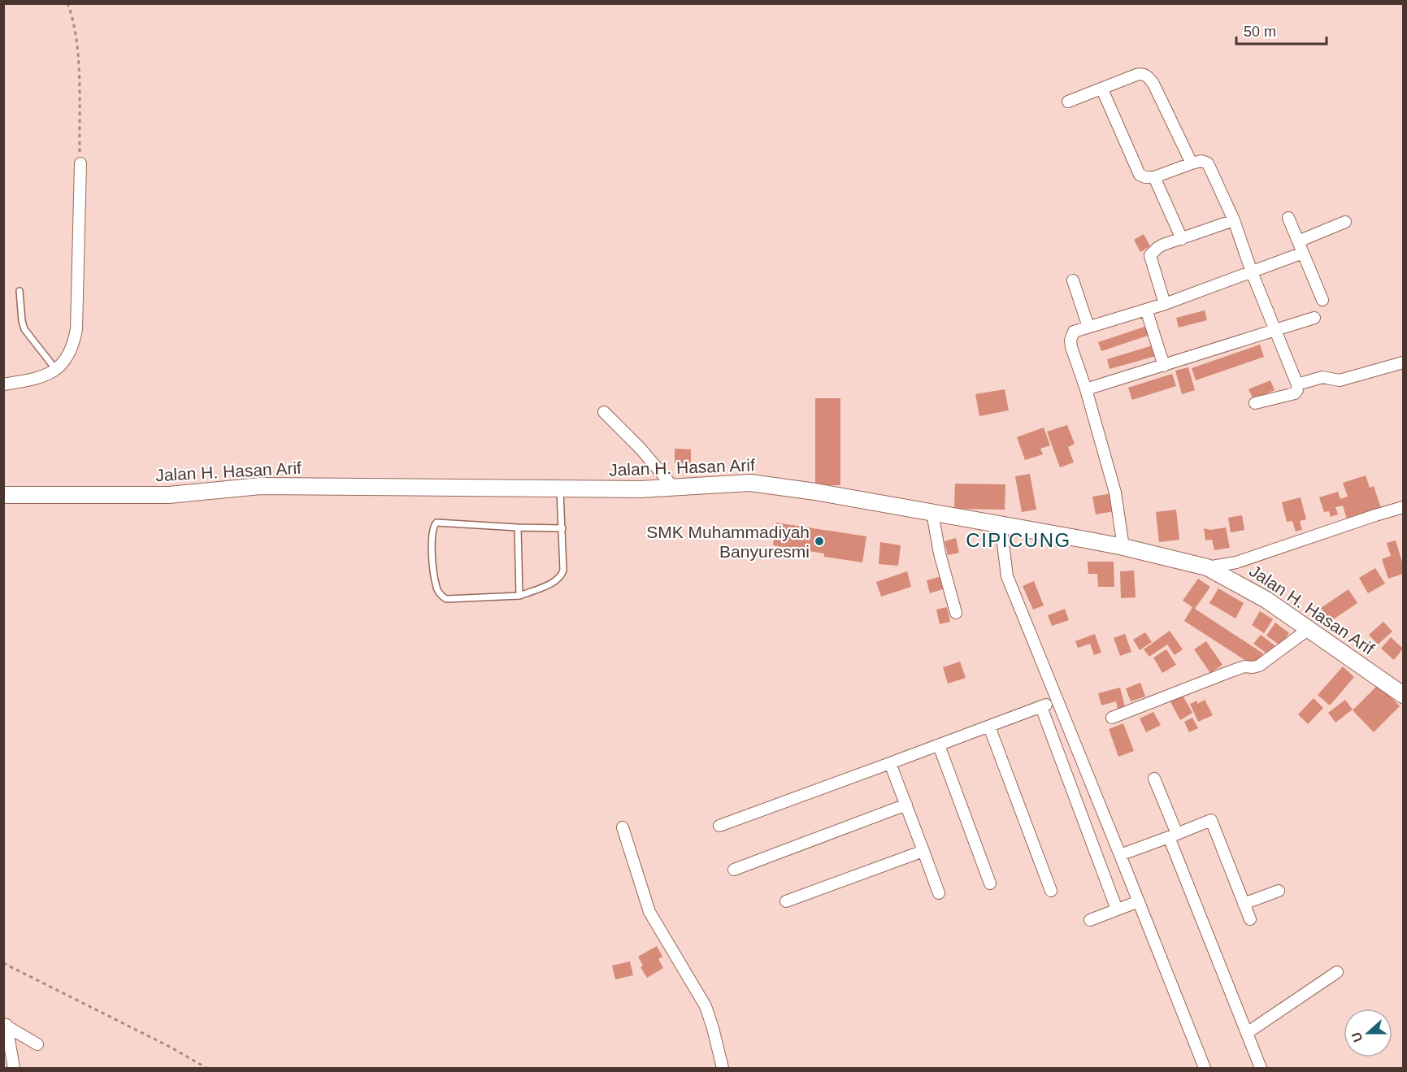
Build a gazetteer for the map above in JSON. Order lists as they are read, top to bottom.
{
  "streets": {
    "main road": ["Jalan H. Hasan Arif"]
  },
  "districts": ["CIPICUNG"],
  "places": ["SMK Muhammadiyah Banyuresmi"],
  "scale_bar": "50 m",
  "north": "left"
}
